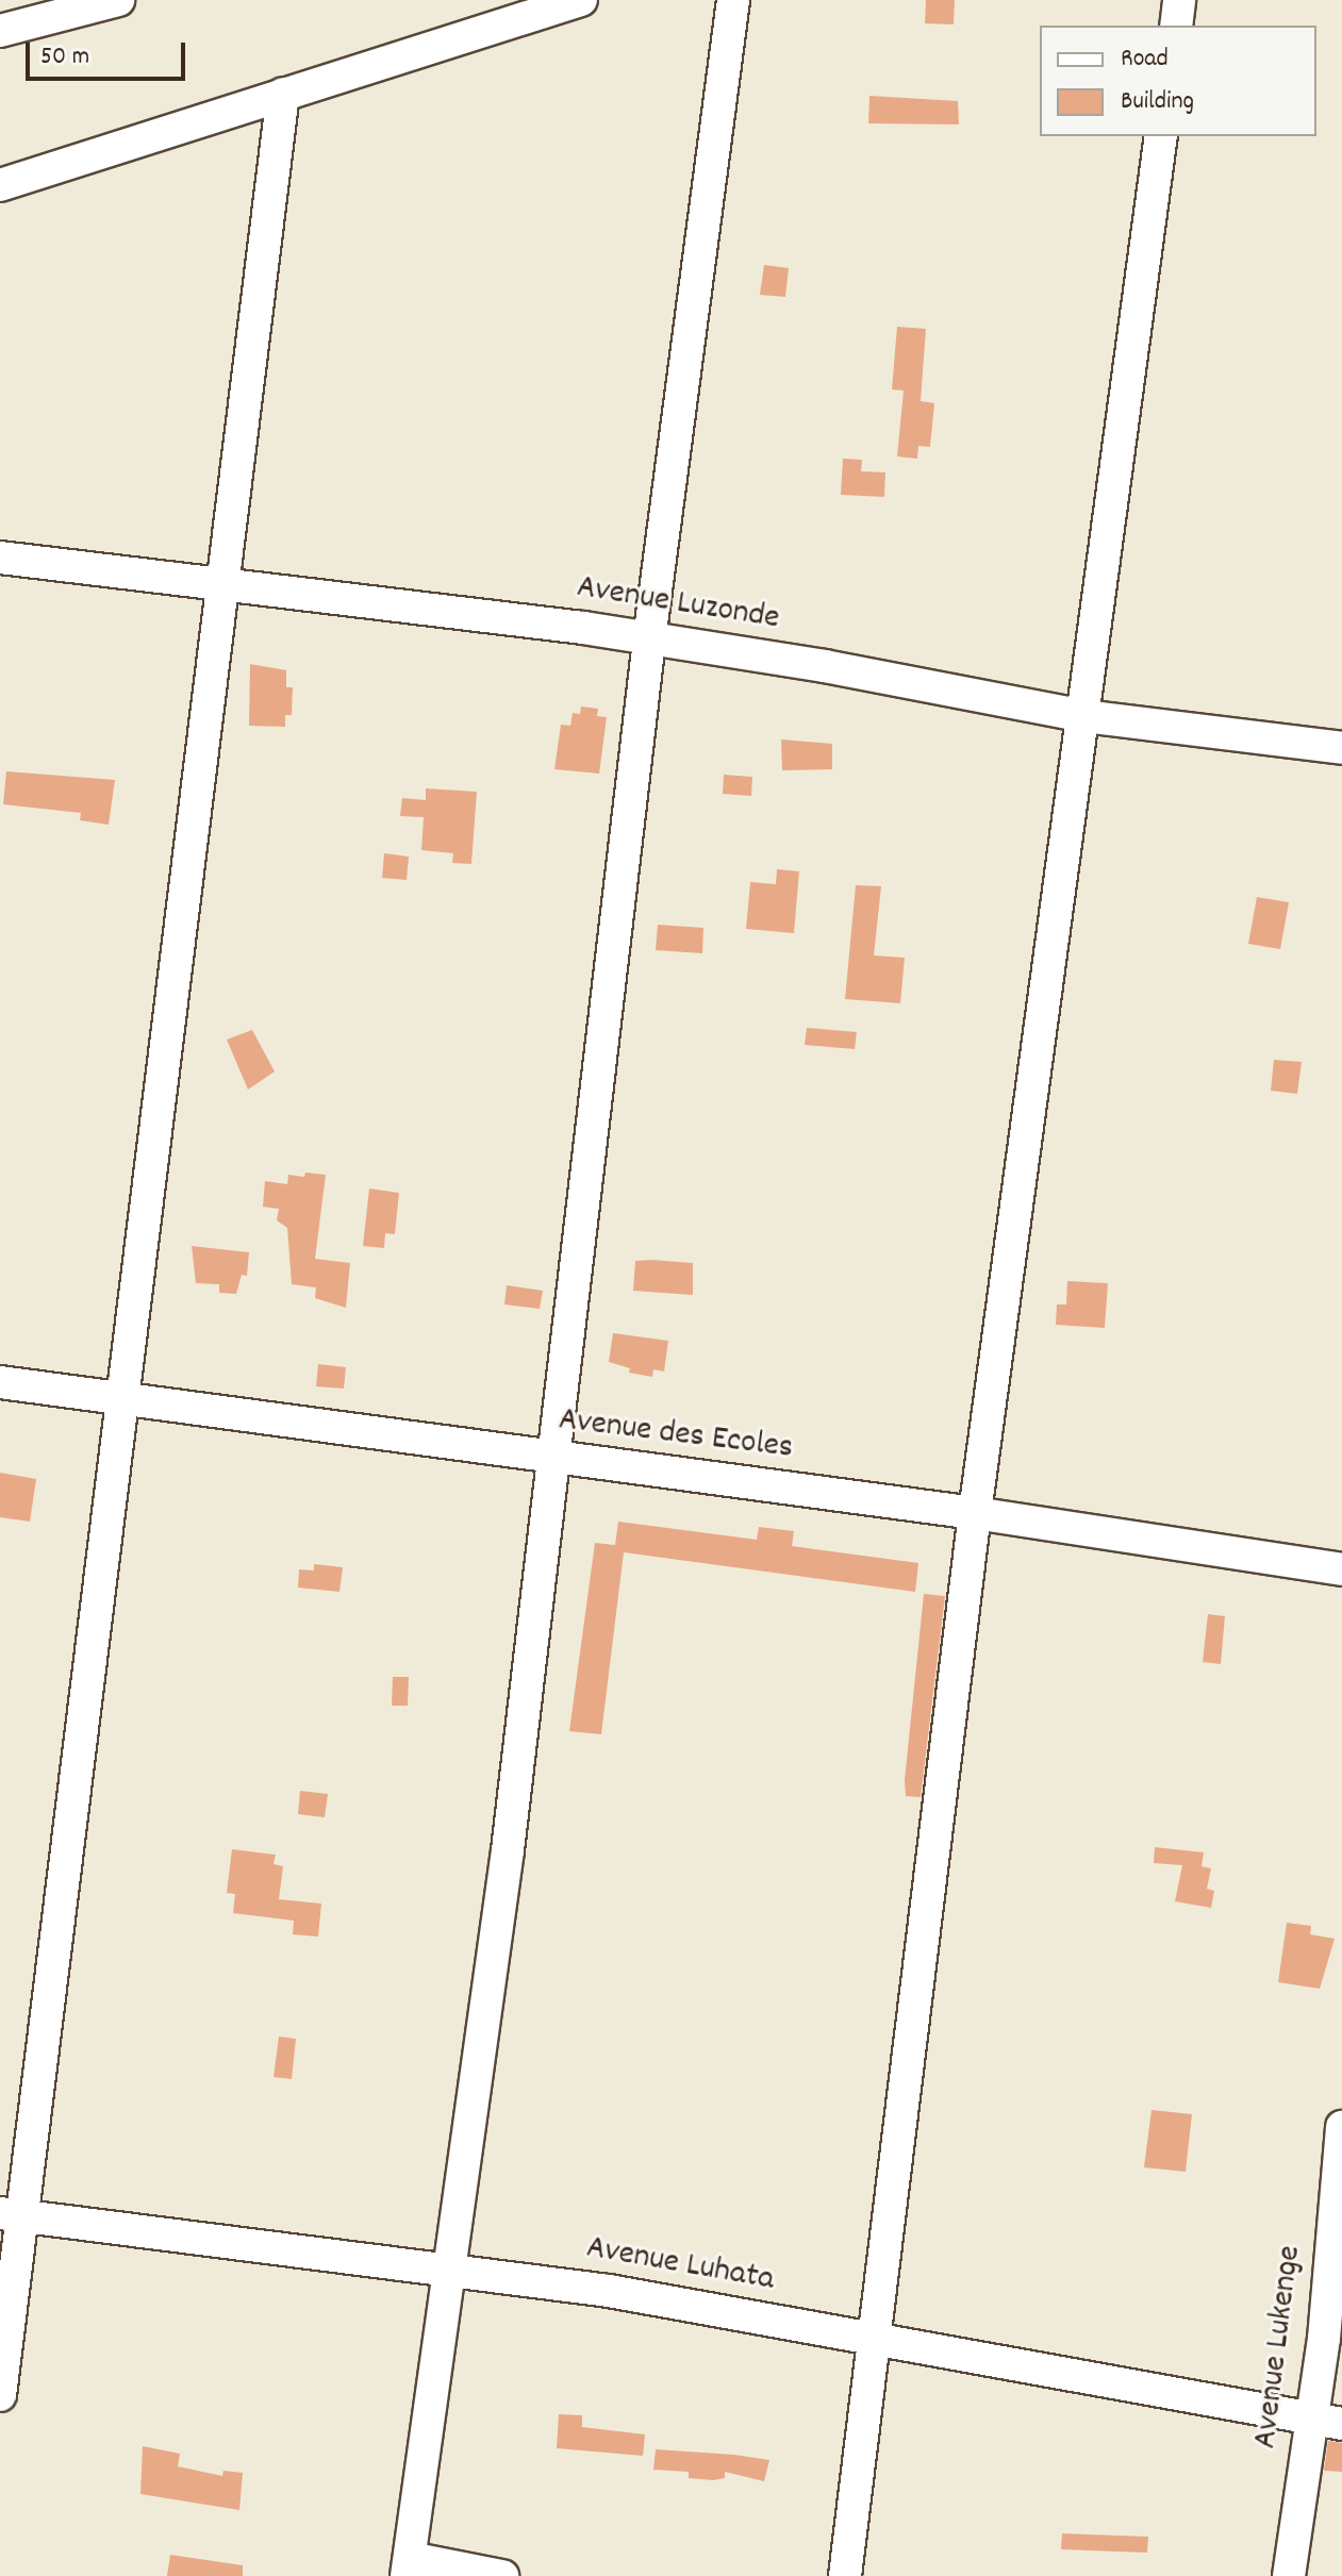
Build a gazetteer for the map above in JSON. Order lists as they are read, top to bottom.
{
  "streets": {
    "street": [
      "Avenue Luzonde",
      "Avenue des Ecoles",
      "Avenue Luhata",
      "Avenue Lukenge"
    ]
  },
  "crossings": [
    ["Avenue Luhata", "Avenue Lukenge"]
  ],
  "legend": ["Road", "Building"],
  "scale_bar": "50 m"
}
